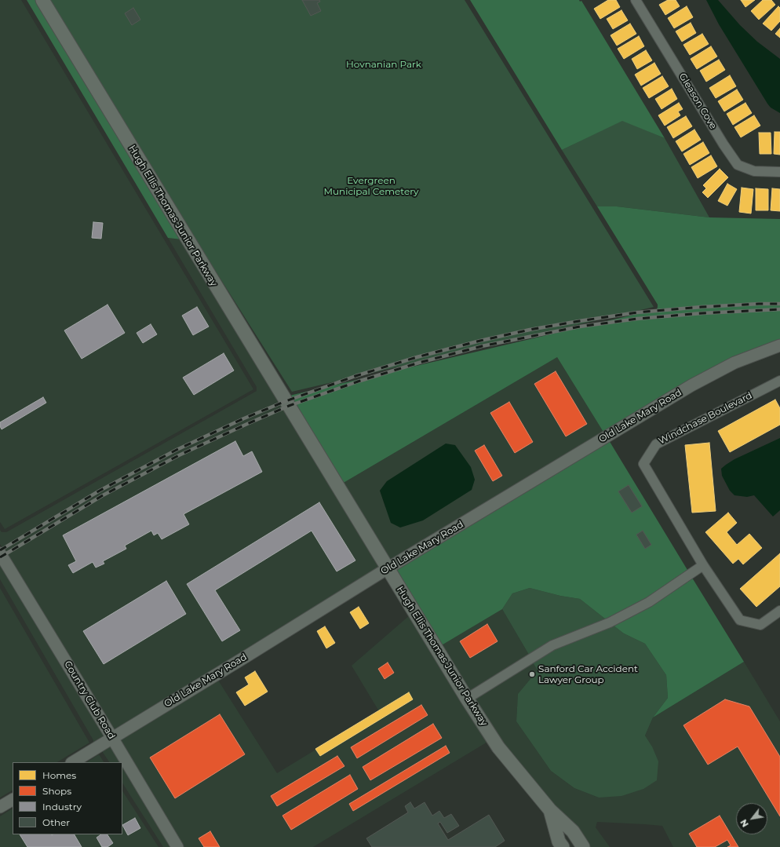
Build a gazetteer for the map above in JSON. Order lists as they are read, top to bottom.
{
  "streets": {
    "main road": ["Hugh Ellis Thomas Junior Parkway"],
    "street": [
      "Gleason Cove",
      "Old Lake Mary Road",
      "Windchase Boulevard",
      "Country Club Road"
    ]
  },
  "crossings": [
    ["Hugh Ellis Thomas Junior Parkway", "Old Lake Mary Road"],
    ["Old Lake Mary Road", "Country Club Road"]
  ],
  "parks": ["Hovnanian Park", "Evergreen Municipal Cemetery"],
  "places": ["Sanford Car Accident Lawyer Group"],
  "legend": [
    "Homes",
    "Shops",
    "Industry",
    "Other"
  ],
  "north": "bottom left"
}
